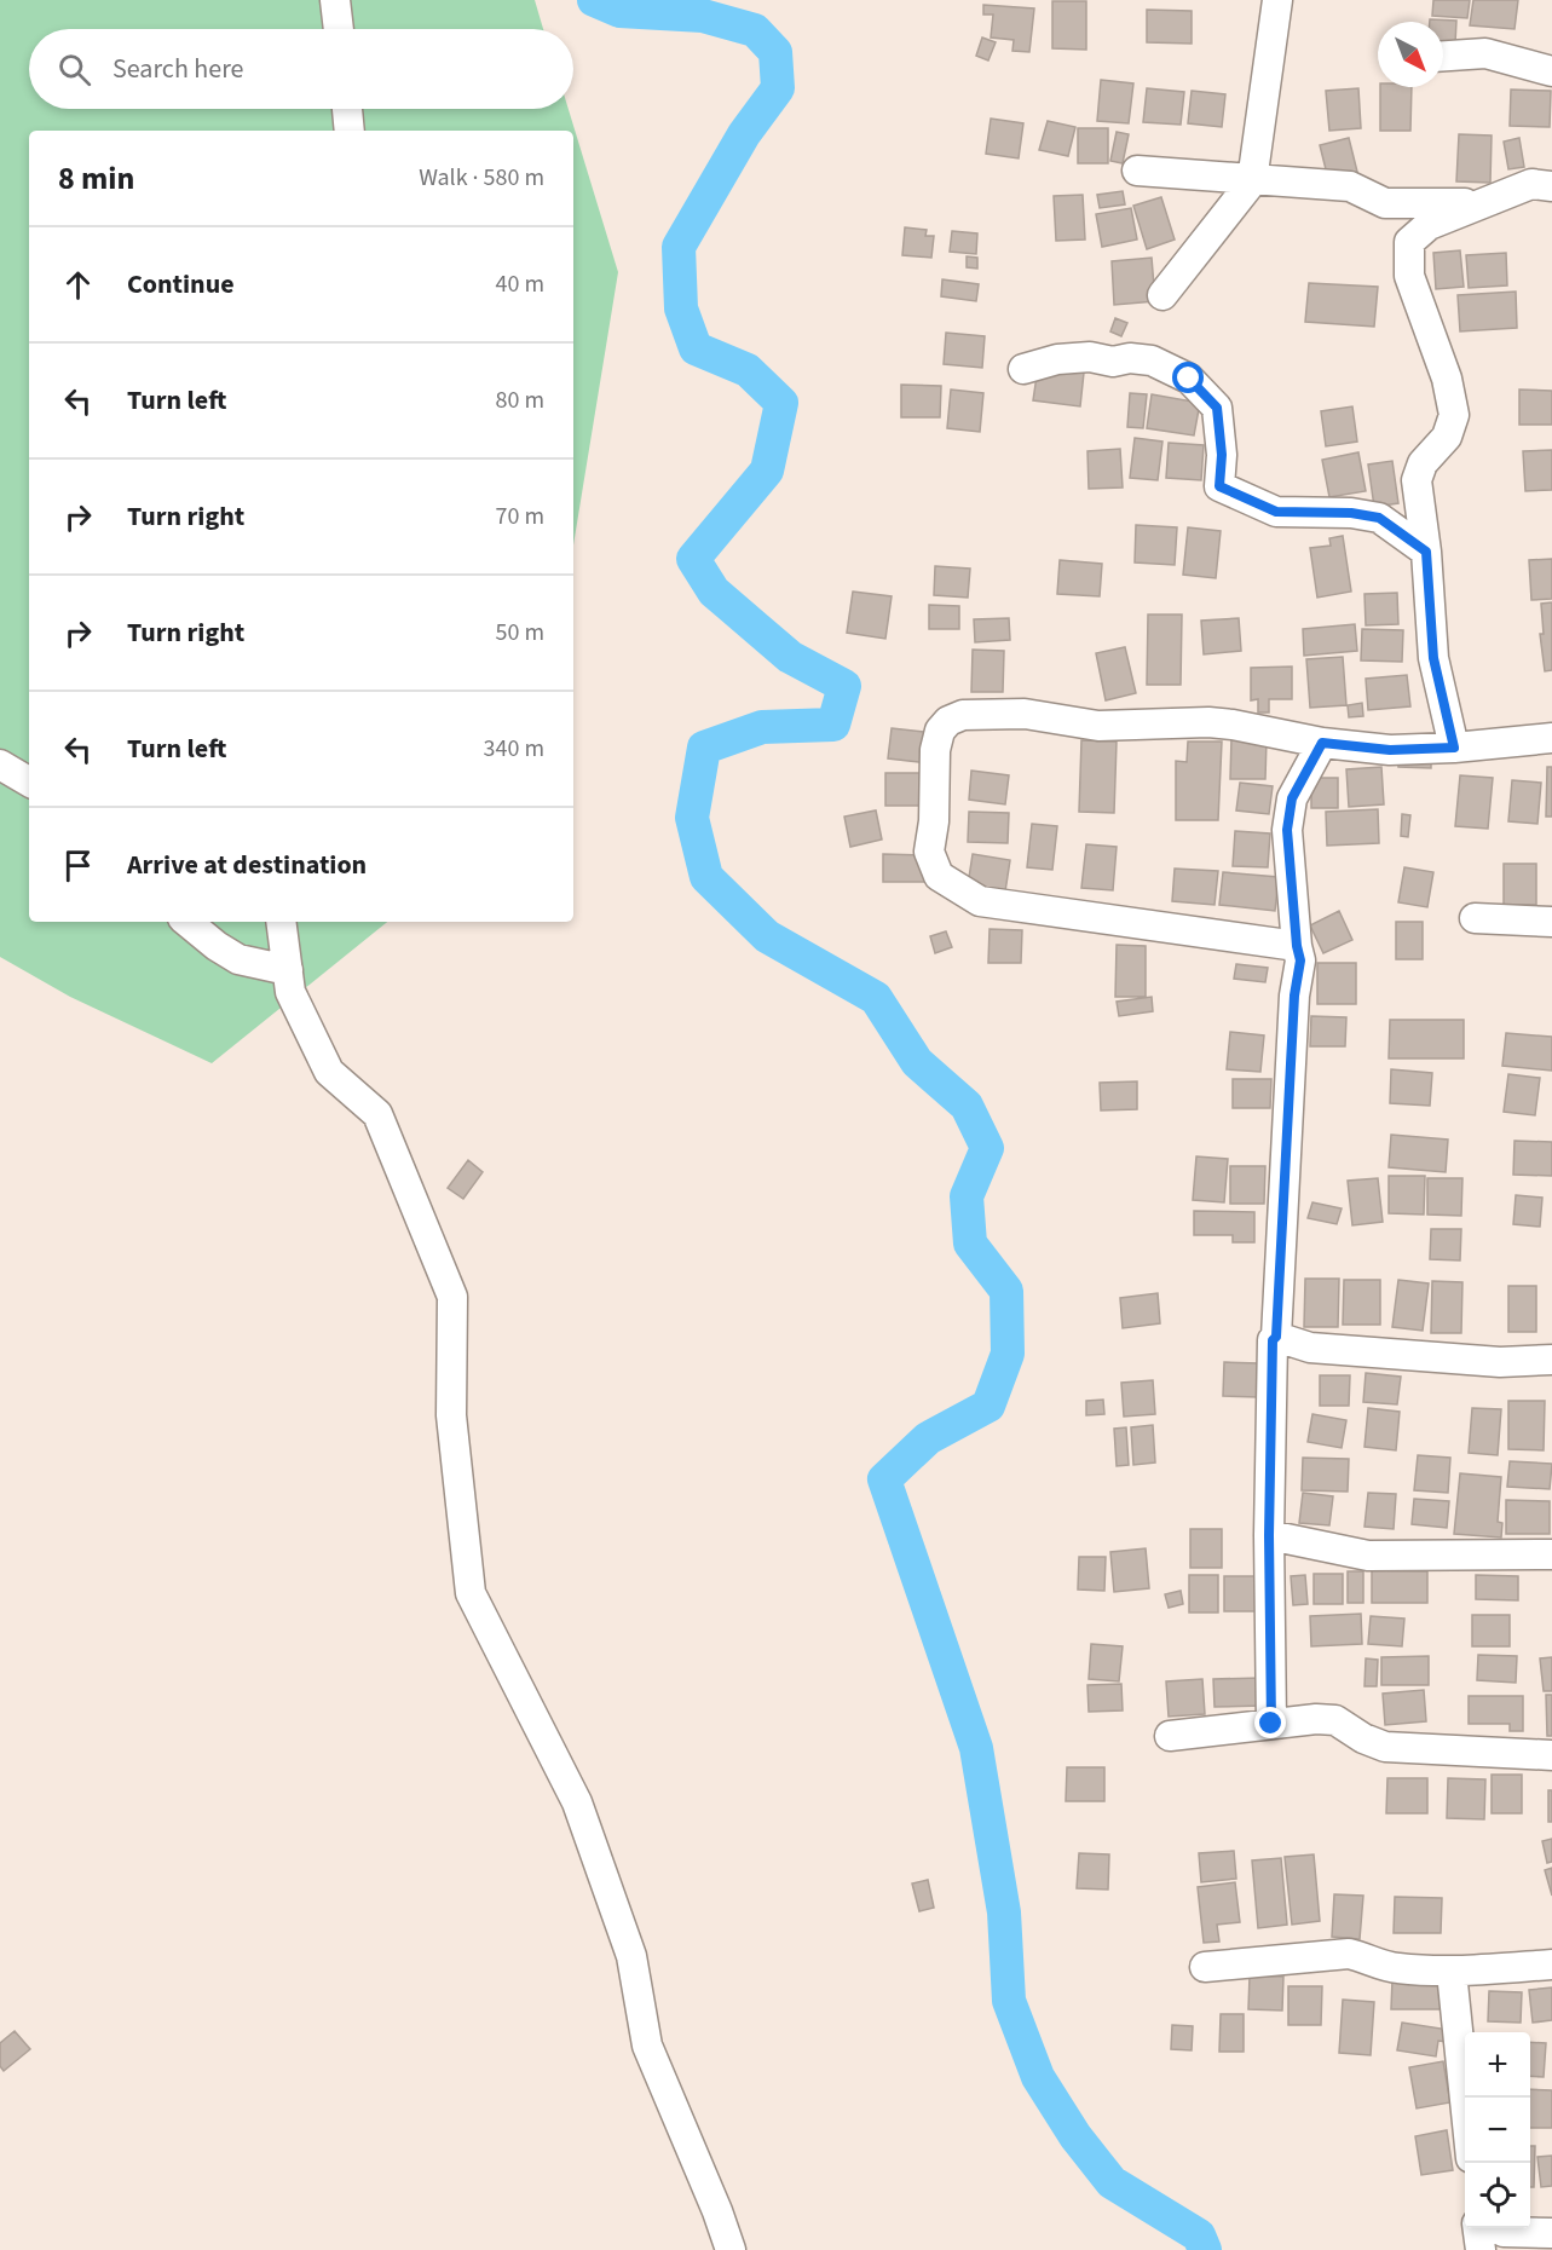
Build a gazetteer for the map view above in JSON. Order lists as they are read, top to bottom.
{
  "north": "bottom right",
  "page": {
    "search": "Search here",
    "heading": ["8 min", "Walk · 580 m"],
    "list": [
      ["Continue", "40 m"],
      ["Turn left", "80 m"],
      ["Turn right", "70 m"],
      ["Turn right", "50 m"],
      ["Turn left", "340 m"],
      "Arrive at destination"
    ],
    "map_buttons": ["+", "−"]
  }
}
